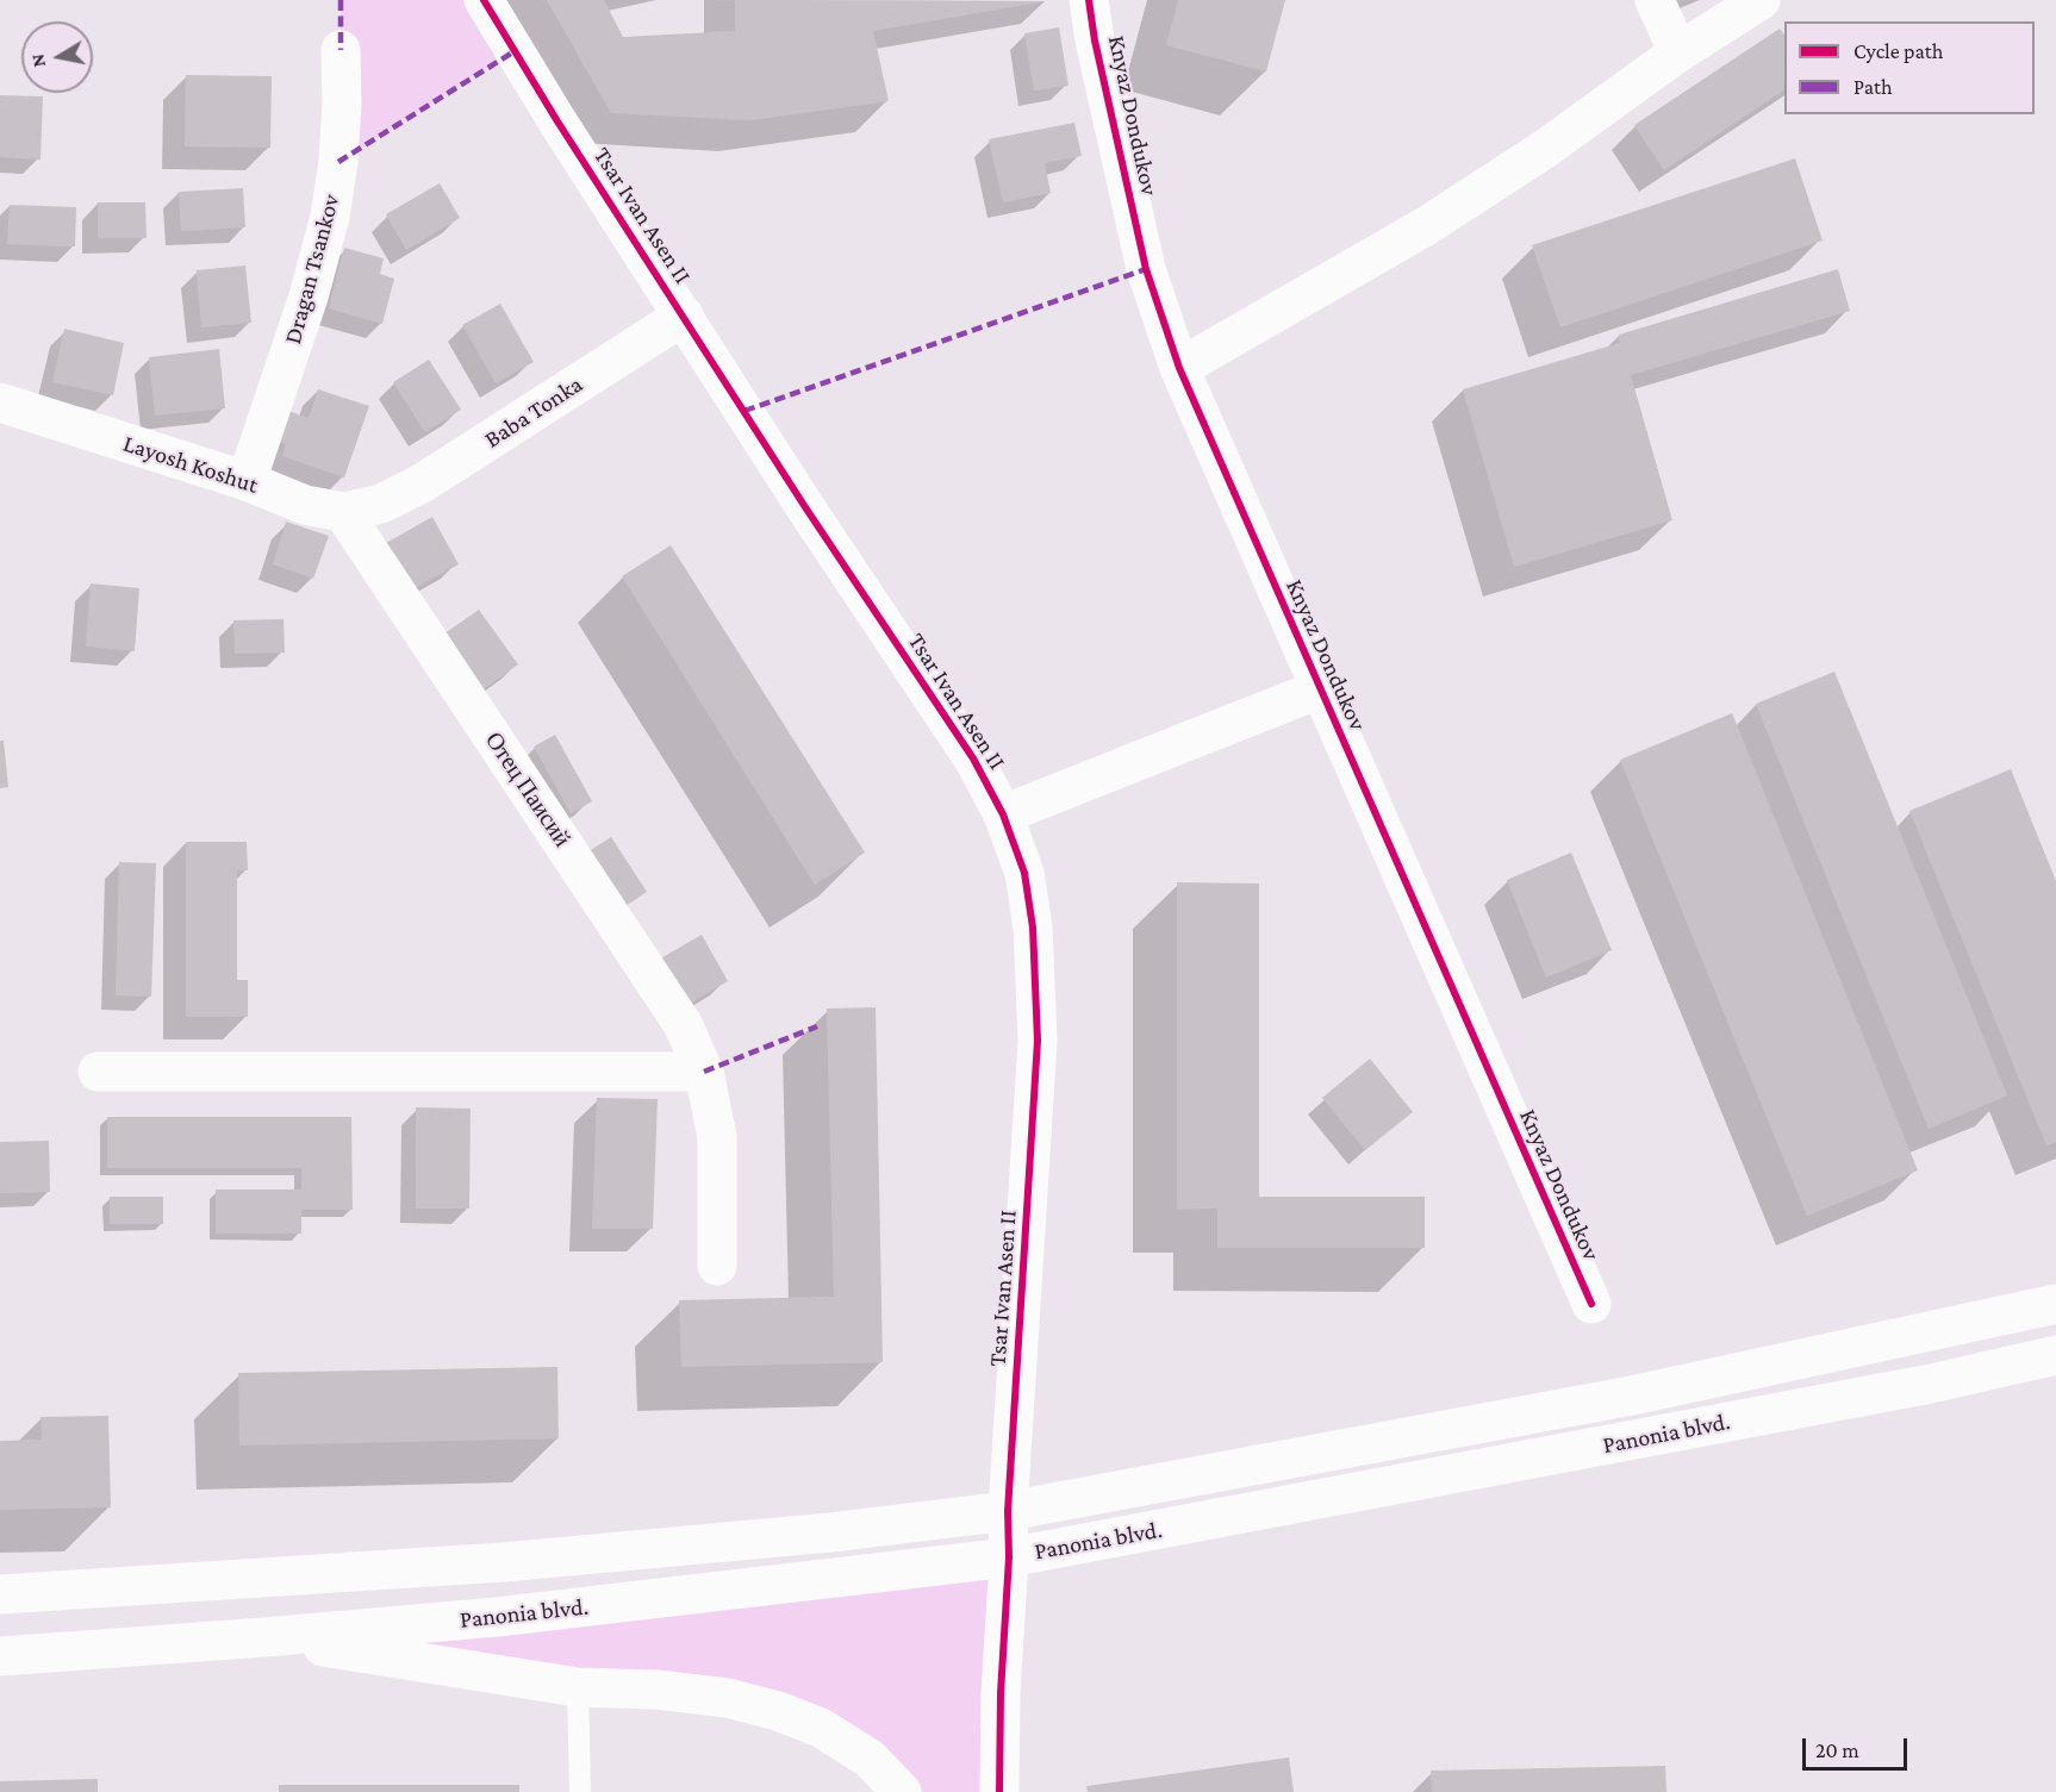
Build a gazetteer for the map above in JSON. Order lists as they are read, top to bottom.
{
  "streets": {
    "street": [
      "Knyaz Dondukov",
      "Tsar Ivan Asen II",
      "Dragan Tsankov",
      "Baba Tonka",
      "Layosh Koshut",
      "Отец Паисий",
      "Panonia blvd."
    ]
  },
  "crossings": [
    ["Tsar Ivan Asen II", "Baba Tonka"],
    ["Tsar Ivan Asen II", "Panonia blvd."],
    ["Dragan Tsankov", "Layosh Koshut"],
    ["Baba Tonka", "Layosh Koshut"],
    ["Layosh Koshut", "Отец Паисий"]
  ],
  "legend": ["Cycle path", "Path"],
  "scale_bar": "20 m",
  "north": "left"
}
